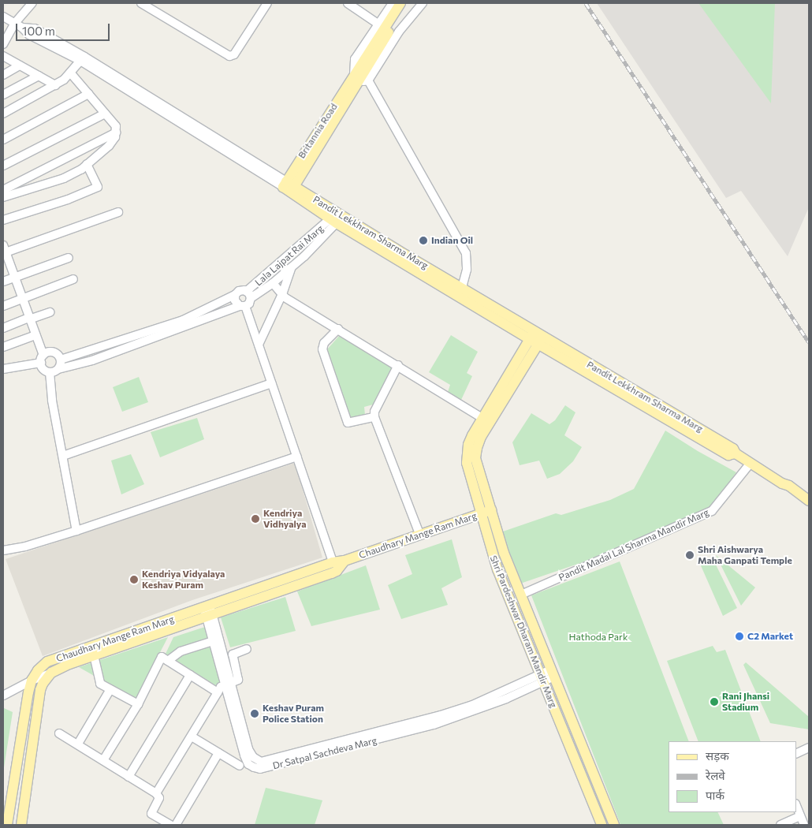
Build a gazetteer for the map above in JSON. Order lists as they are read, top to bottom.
{
  "streets": {
    "main road": [
      "Britannia Road",
      "Pandit Lekkhram Sharma Marg",
      "Chaudhary Mange Ram Marg",
      "Shri Pardeshwar Dharam Mandir Marg"
    ],
    "street": ["Lala Lajpat Rai Marg", "Pandit Madal Lal Sharma Mandir Marg", "Dr Satpal Sachdeva Marg"]
  },
  "crossings": [
    ["Britannia Road", "Pandit Lekkhram Sharma Marg"],
    ["Pandit Lekkhram Sharma Marg", "Lala Lajpat Rai Marg"],
    ["Pandit Lekkhram Sharma Marg", "Pandit Madal Lal Sharma Mandir Marg"],
    ["Pandit Lekkhram Sharma Marg", "Shri Pardeshwar Dharam Mandir Marg"],
    ["Chaudhary Mange Ram Marg", "Shri Pardeshwar Dharam Mandir Marg"],
    ["Chaudhary Mange Ram Marg", "Dr Satpal Sachdeva Marg"],
    ["Pandit Madal Lal Sharma Mandir Marg", "Shri Pardeshwar Dharam Mandir Marg"],
    ["Shri Pardeshwar Dharam Mandir Marg", "Dr Satpal Sachdeva Marg"]
  ],
  "parks": ["Hathoda Park"],
  "places": [
    "Indian Oil",
    "Kendriya Vidhyalya",
    "Shri Aishwarya Maha Ganpati Temple",
    "Kendriya Vidyalaya Keshav Puram",
    "C2 Market",
    "Rani Jhansi Stadium",
    "Keshav Puram Police Station"
  ],
  "legend": ["सड़क", "रेलवे", "पार्क"],
  "scale_bar": "100 m"
}
